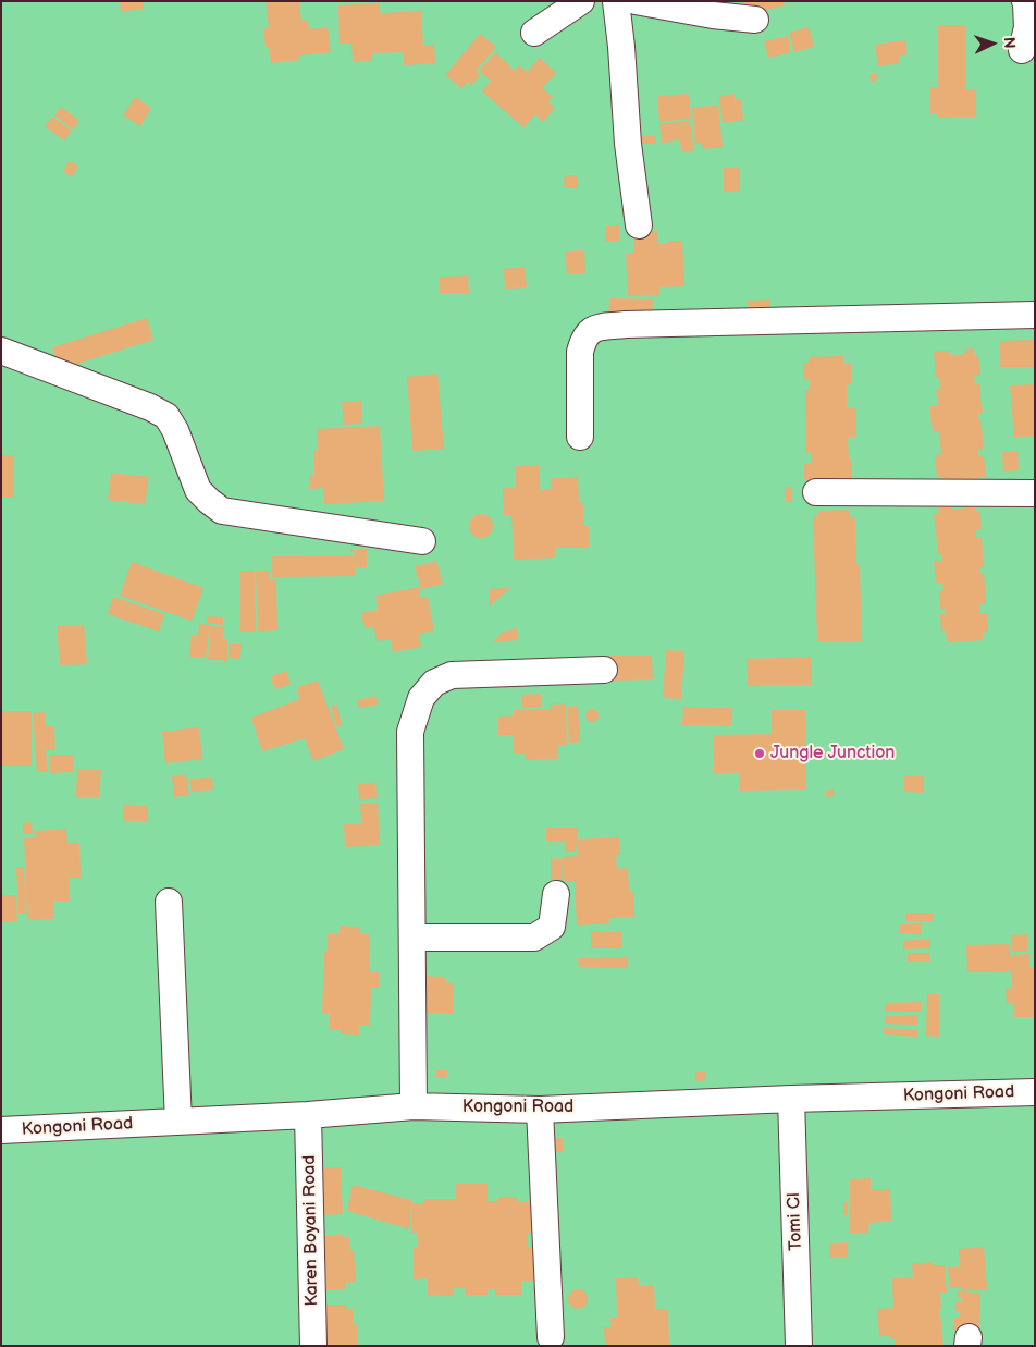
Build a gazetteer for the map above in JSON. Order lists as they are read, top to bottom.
{
  "streets": {
    "street": ["Kongoni Road", "Tomi Cl", "Karen Boyani Road"]
  },
  "crossings": [
    ["Kongoni Road", "Tomi Cl"],
    ["Kongoni Road", "Karen Boyani Road"]
  ],
  "places": ["Jungle Junction"],
  "north": "right"
}
